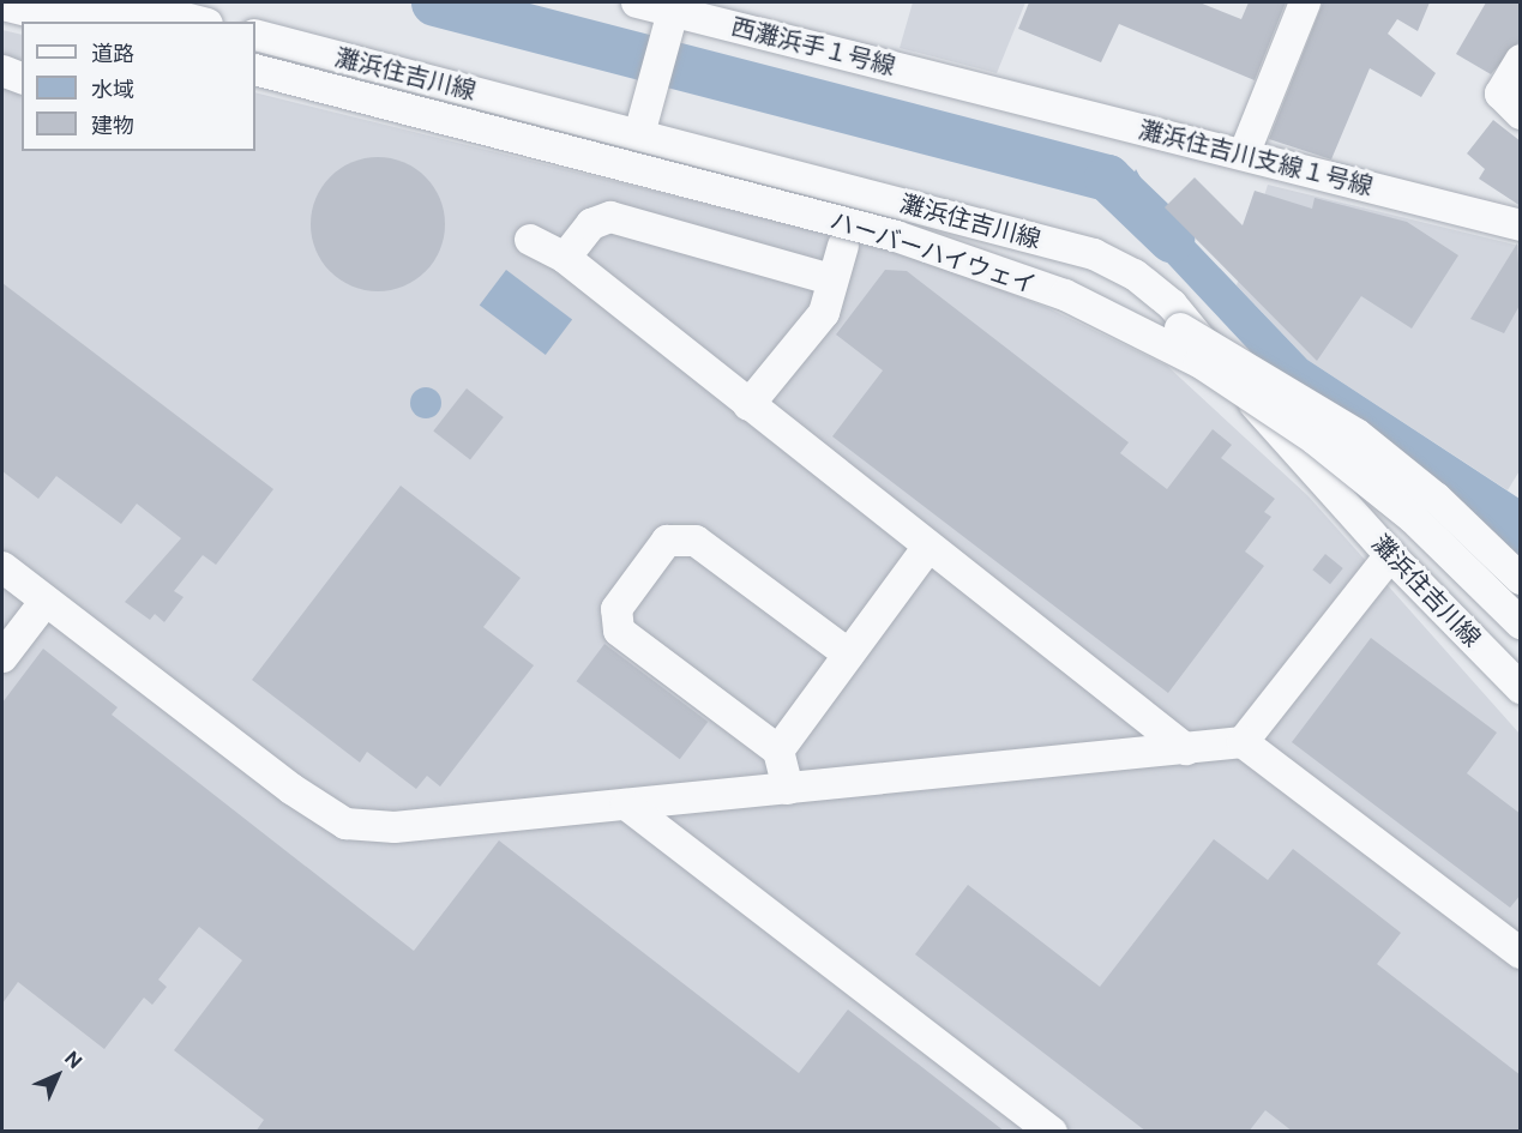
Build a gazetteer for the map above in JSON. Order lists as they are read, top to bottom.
{
  "streets": {
    "street": [
      "西灘浜手１号線",
      "灘浜住吉川線",
      "灘浜住吉川支線１号線",
      "ハーバーハイウェイ"
    ]
  },
  "crossings": [
    ["西灘浜手１号線", "灘浜住吉川支線１号線"]
  ],
  "legend": ["道路", "水域", "建物"],
  "north": "top right"
}
